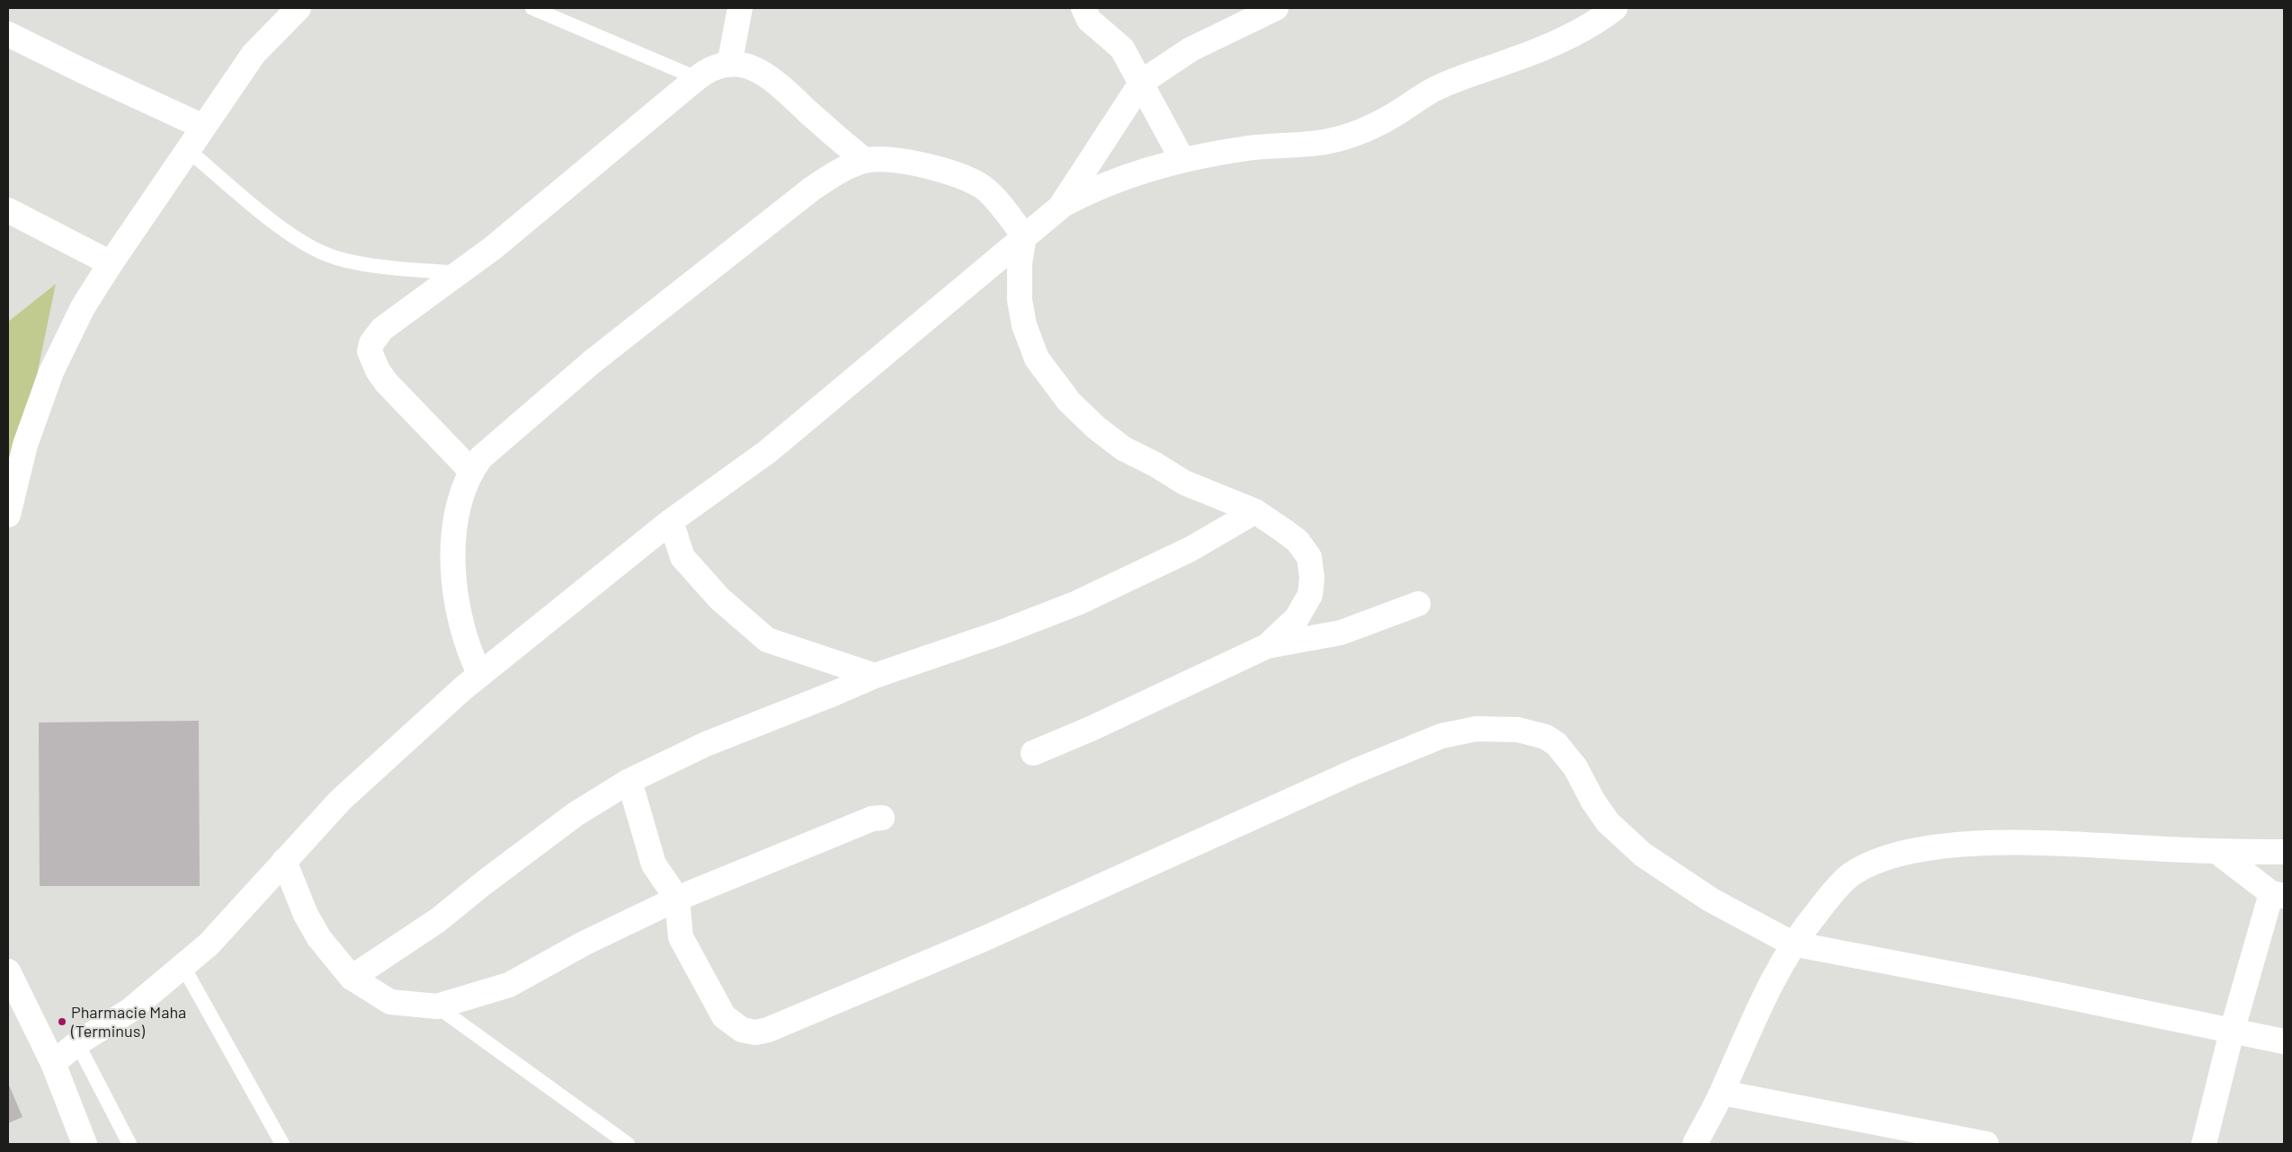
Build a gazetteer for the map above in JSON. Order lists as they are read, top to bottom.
{
  "places": ["Pharmacie Maha (Terminus)"]
}
